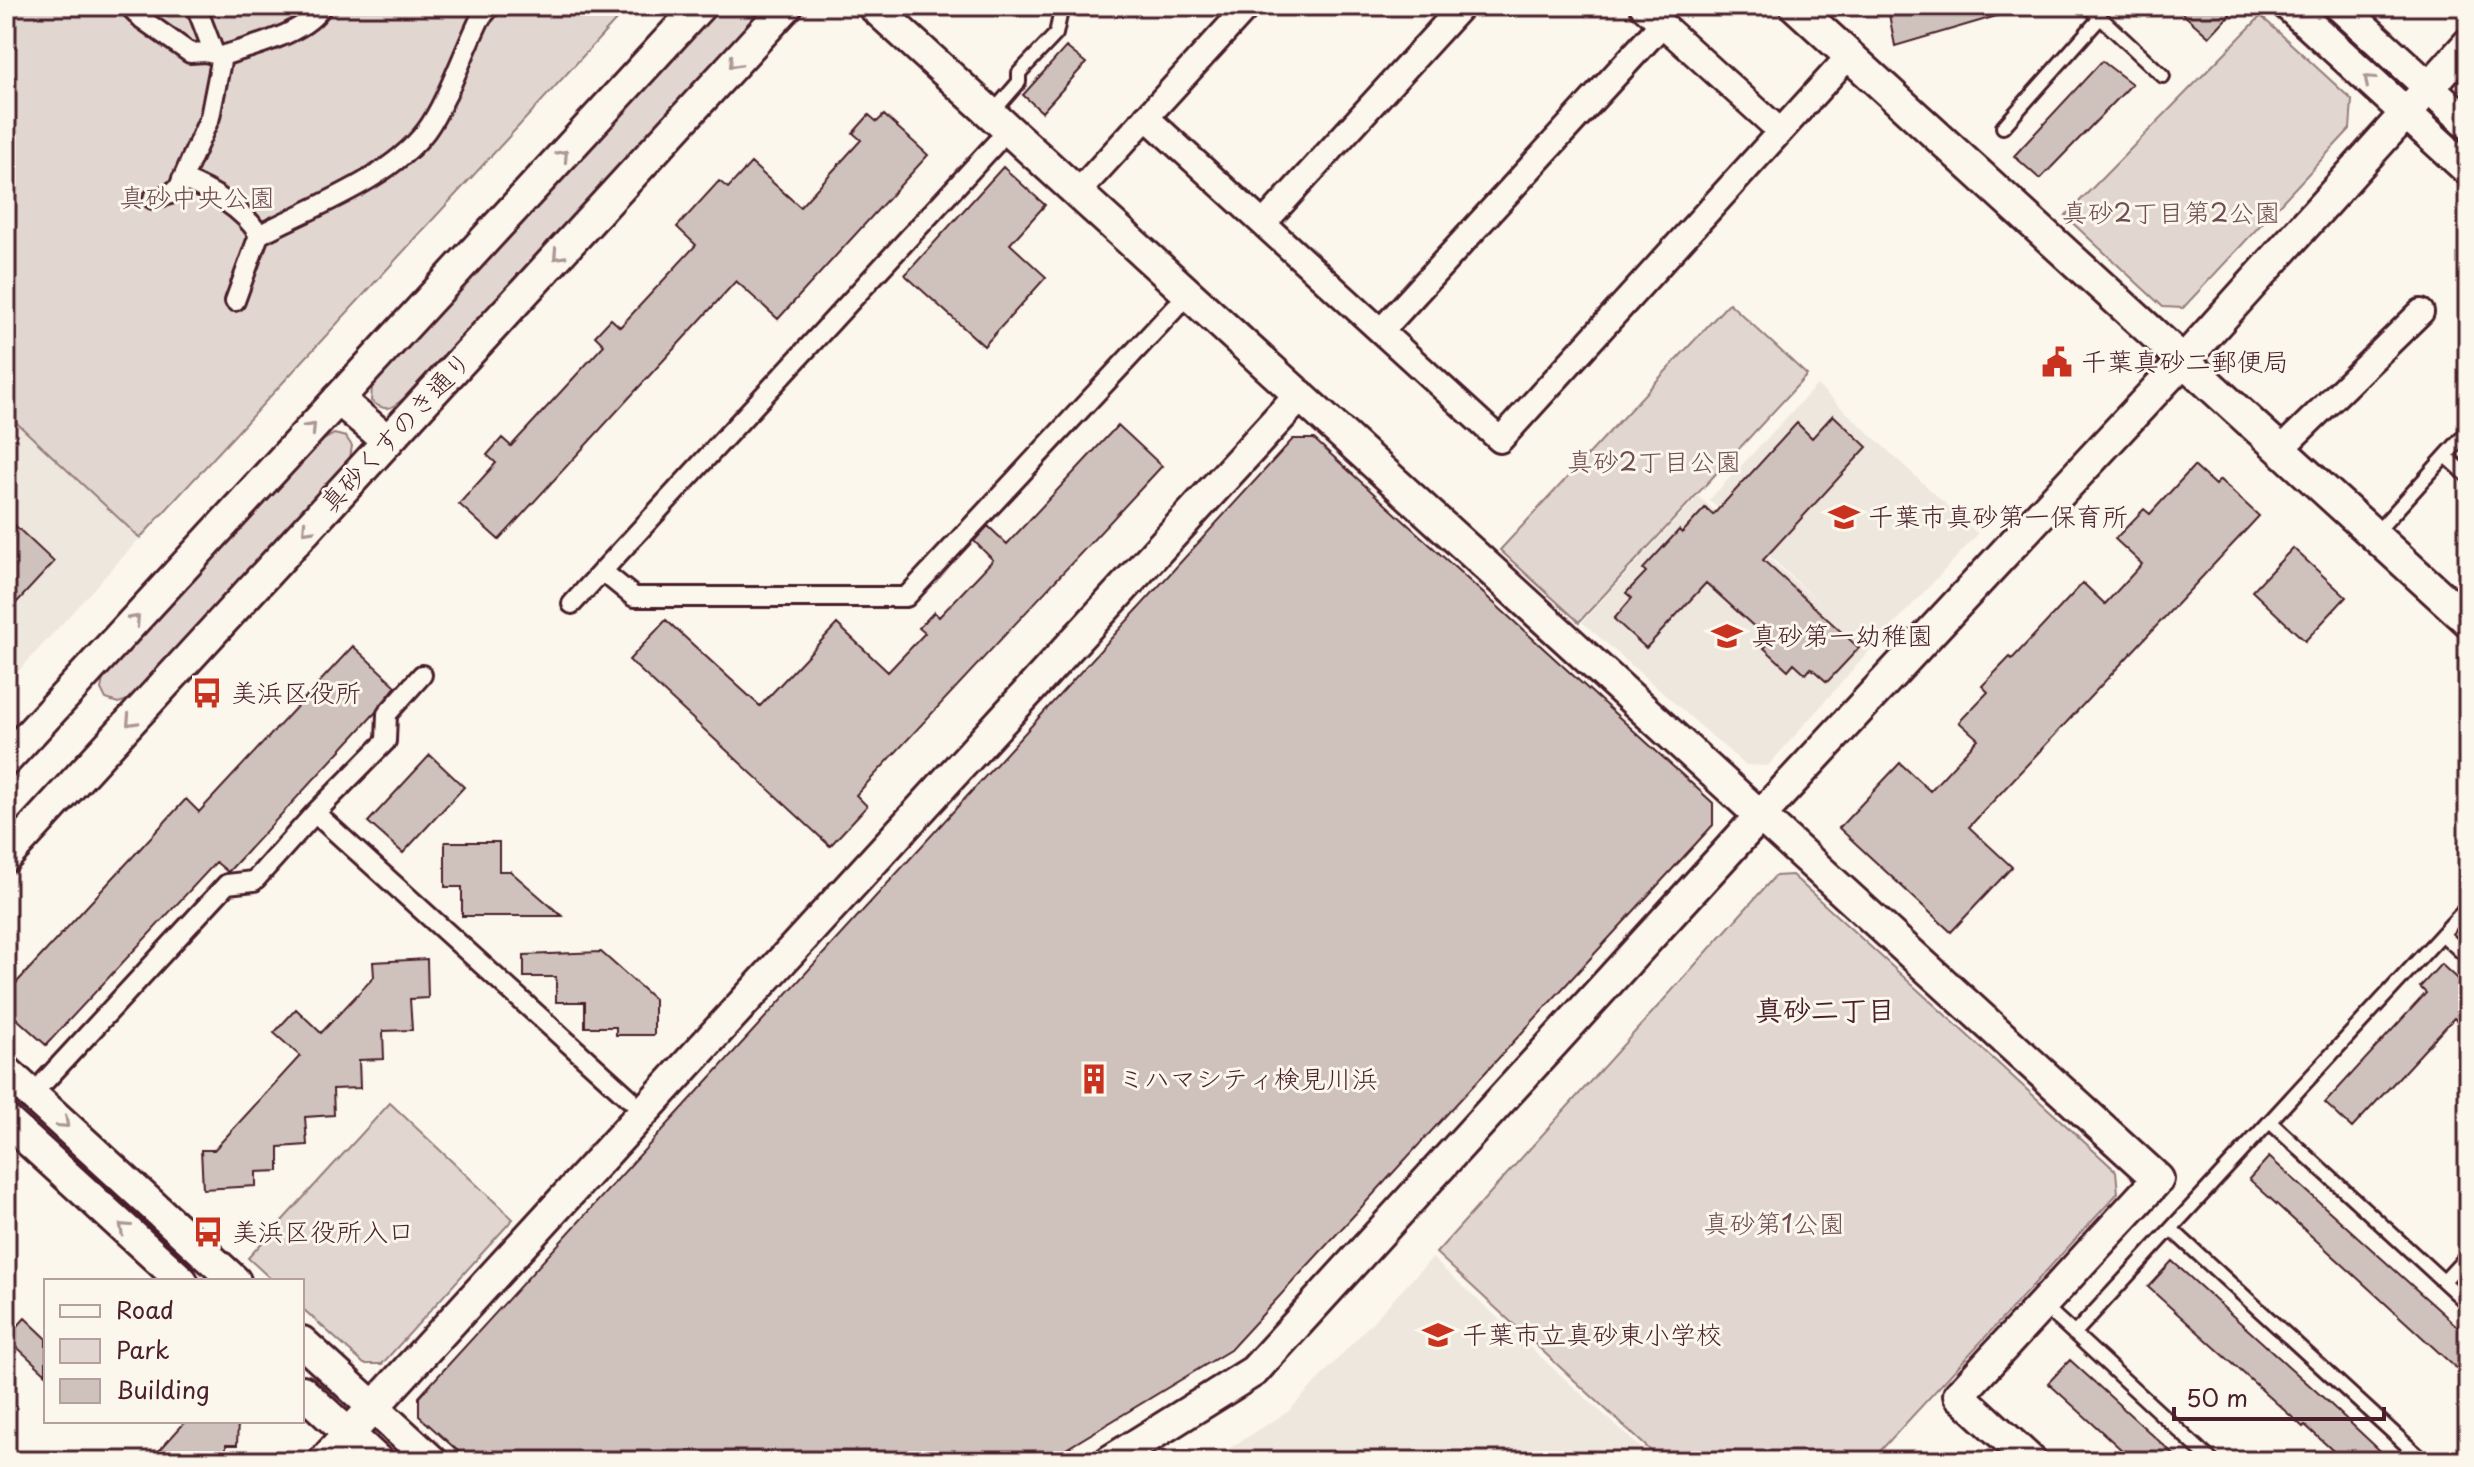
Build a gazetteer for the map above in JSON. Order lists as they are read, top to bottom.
{
  "streets": {
    "street": ["真砂くすのき通り"]
  },
  "districts": ["真砂二丁目"],
  "parks": [
    "真砂中央公園",
    "真砂2丁目第2公園",
    "真砂2丁目公園",
    "真砂第1公園"
  ],
  "places": {
    "public building": ["千葉真砂二郵便局"],
    "school or university": ["千葉市真砂第一保育所", "真砂第一幼稚園", "千葉市立真砂東小学校"],
    "bus stop": ["美浜区役所", "美浜区役所入口"],
    "building": ["ミハマシティ検見川浜"]
  },
  "legend": ["Road", "Park", "Building"],
  "scale_bar": "50 m"
}
